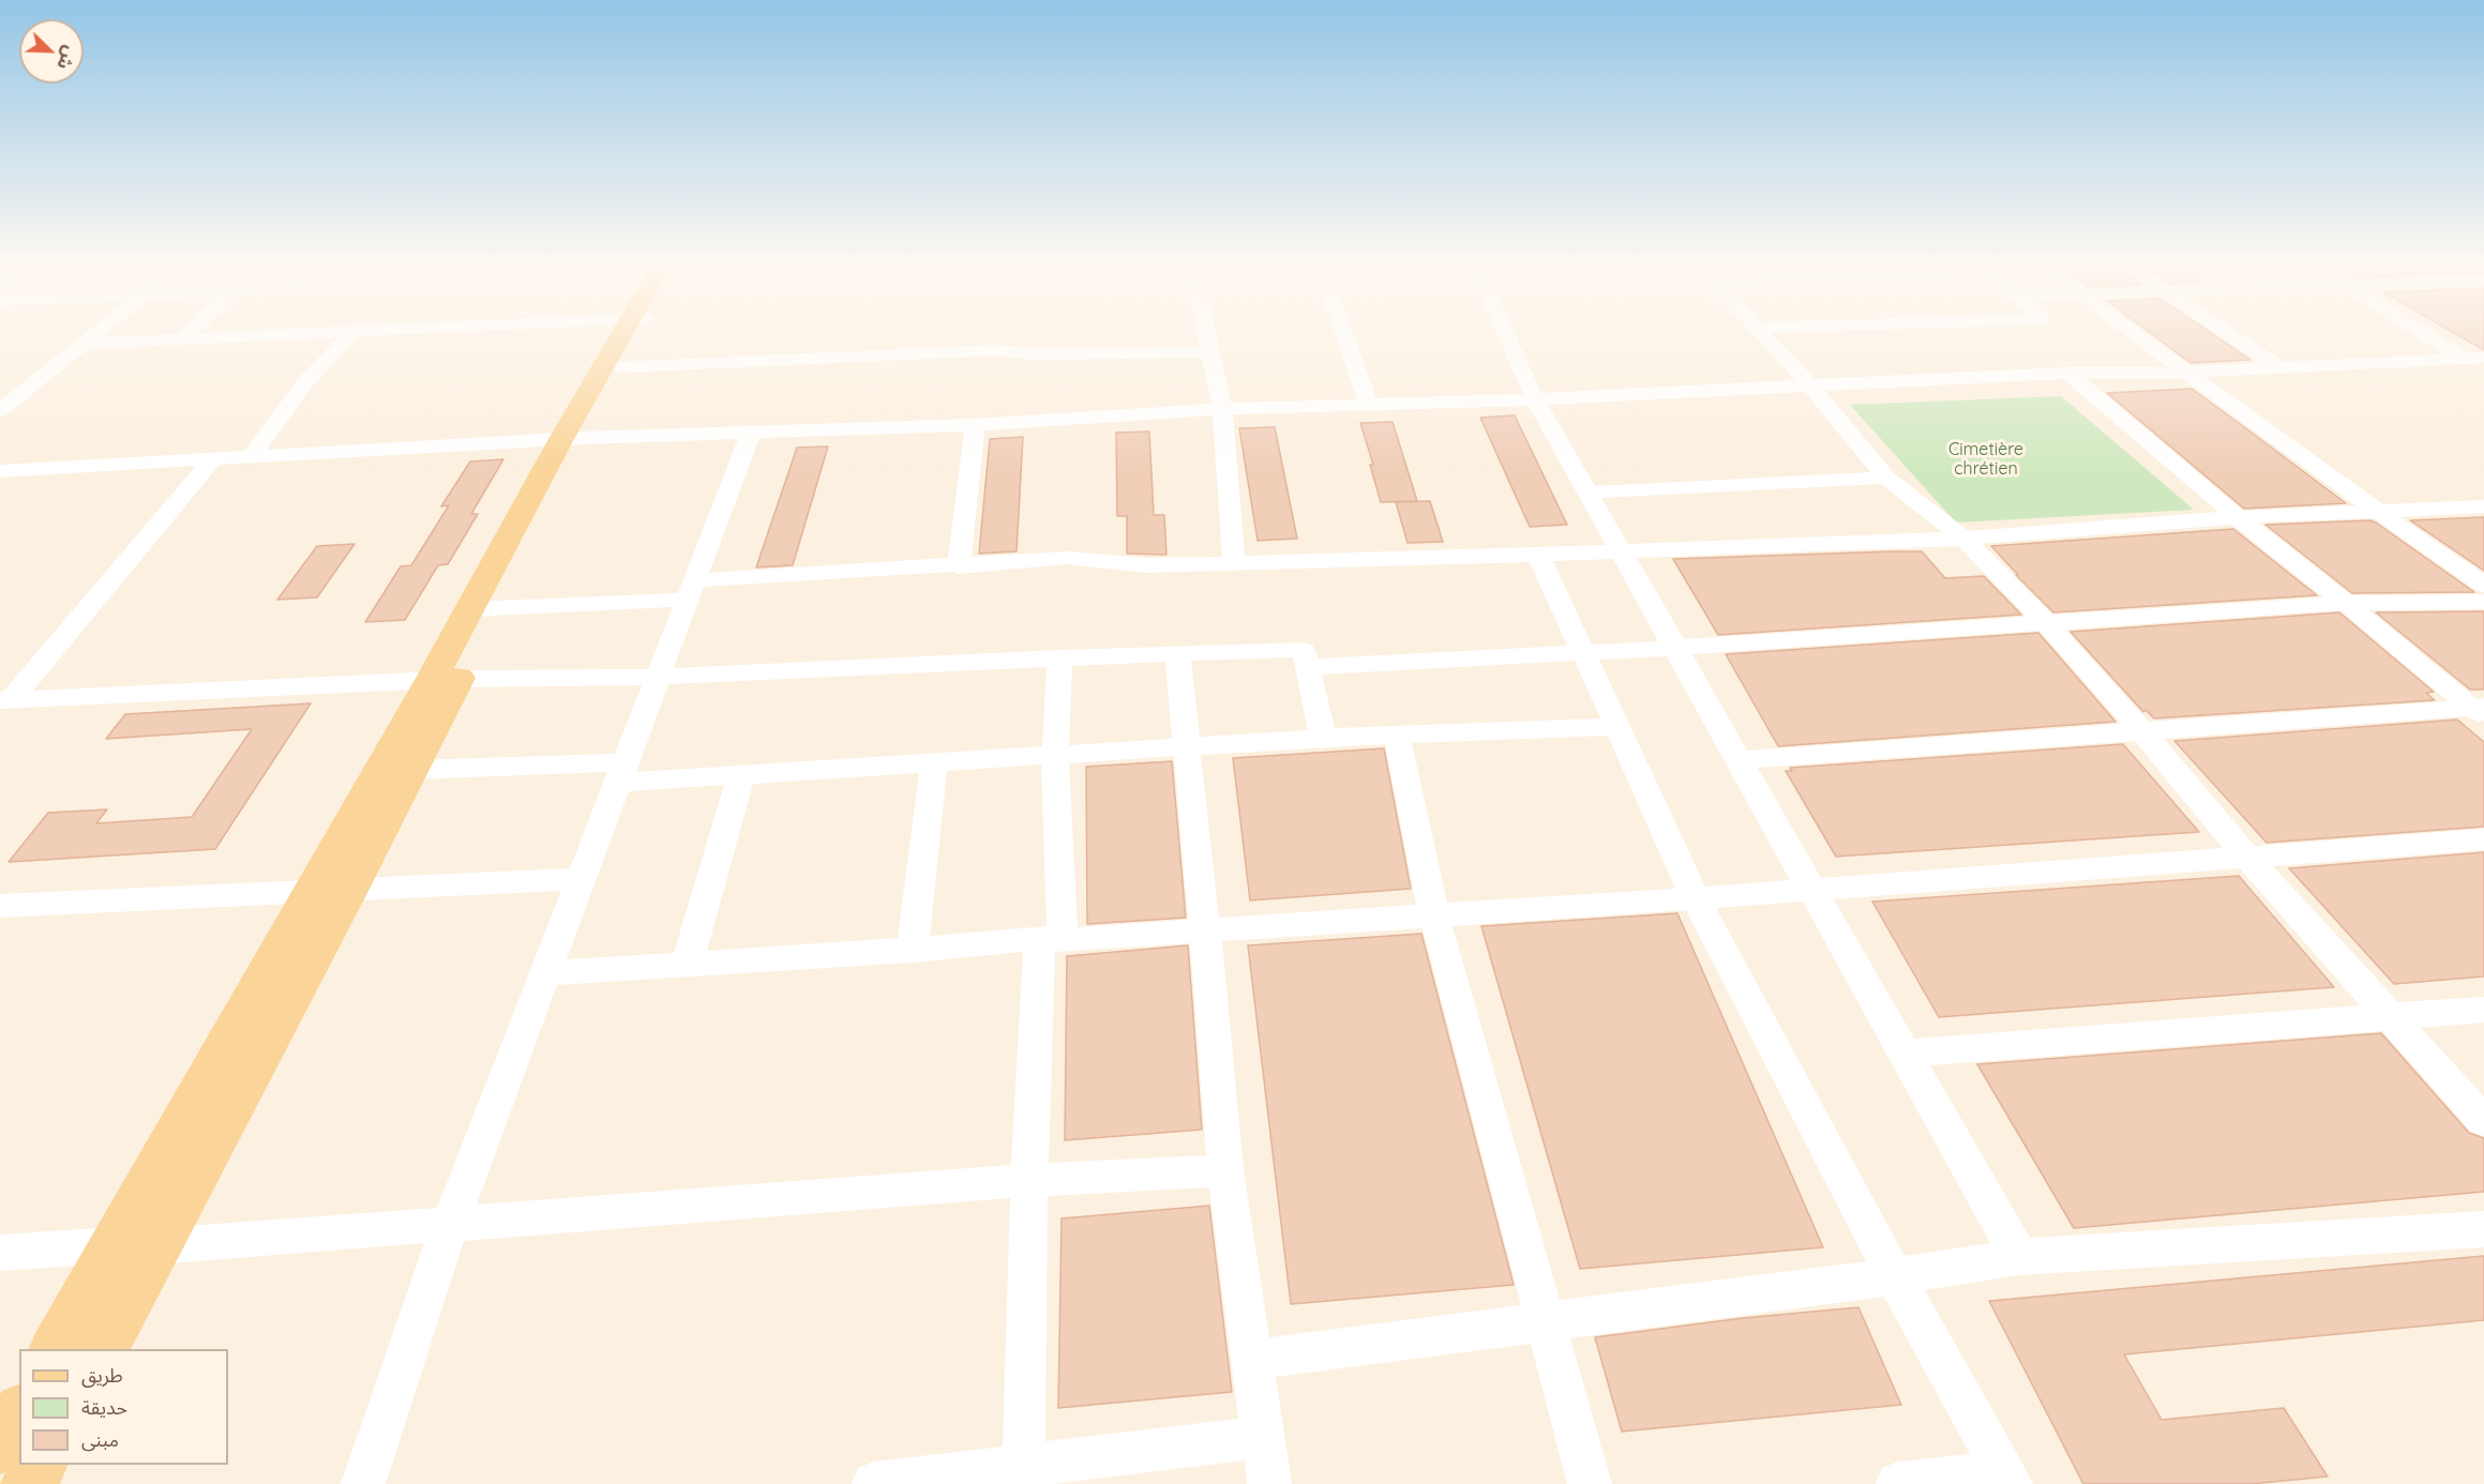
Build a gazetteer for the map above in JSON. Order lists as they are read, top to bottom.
{
  "parks": ["Cimetière chrétien"],
  "legend": ["طريق", "حديقة", "مبنى"],
  "north": "bottom right"
}
